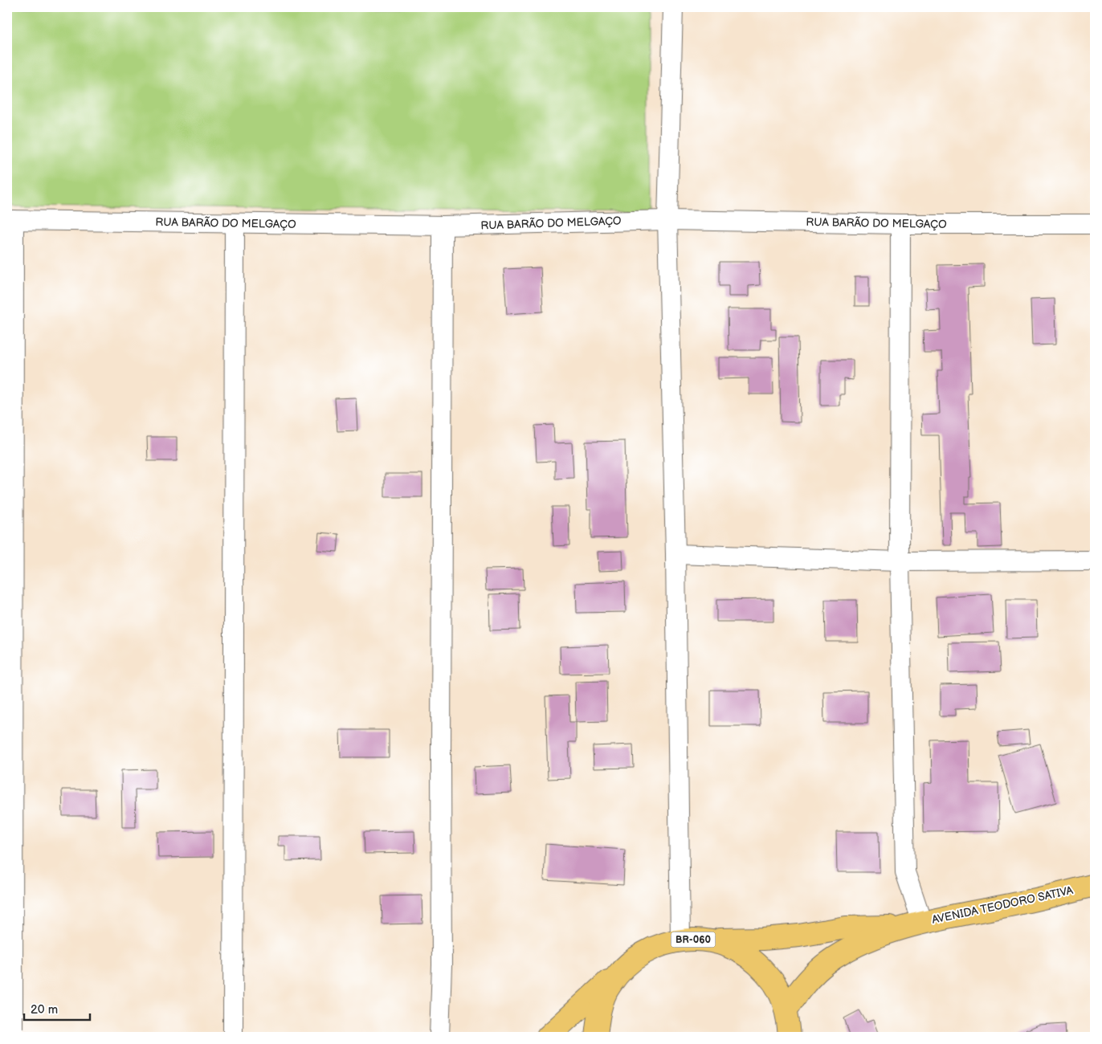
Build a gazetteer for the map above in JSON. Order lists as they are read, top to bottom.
{
  "streets": {
    "main road": ["AVENIDA TEODORO SATIVA", "BR-060"],
    "street": ["RUA BARÃO DO MELGAÇO"]
  },
  "crossings": [
    ["AVENIDA TEODORO SATIVA", "BR-060"]
  ],
  "scale_bar": "20 m"
}
